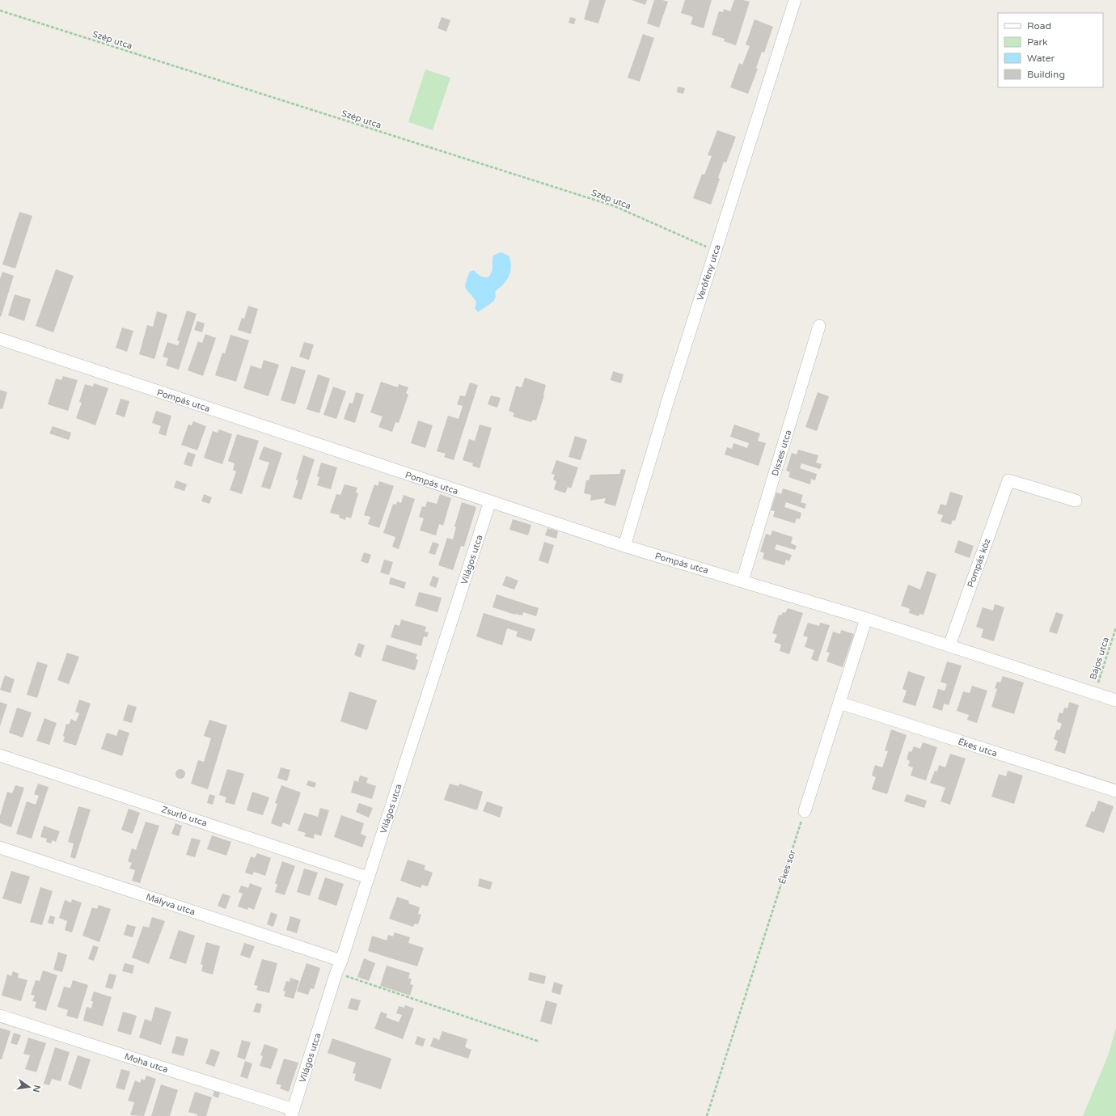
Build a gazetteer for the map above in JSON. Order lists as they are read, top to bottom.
{
  "streets": {
    "street": [
      "Verőfény utca",
      "Pompás utca",
      "Díszes utca",
      "Világos utca",
      "Pompás köz",
      "Ékes utca",
      "Zsurló utca",
      "Mályva utca",
      "Moha utca"
    ],
    "path": ["Szép utca", "Bájos utca", "Ékes sor"]
  },
  "crossings": [
    ["Szép utca", "Verőfény utca"],
    ["Verőfény utca", "Pompás utca"],
    ["Pompás utca", "Díszes utca"],
    ["Pompás utca", "Világos utca"],
    ["Pompás utca", "Pompás köz"],
    ["Pompás utca", "Bájos utca"],
    ["Világos utca", "Zsurló utca"],
    ["Világos utca", "Mályva utca"],
    ["Világos utca", "Moha utca"]
  ],
  "legend": [
    "Road",
    "Park",
    "Water",
    "Building"
  ],
  "north": "right"
}
